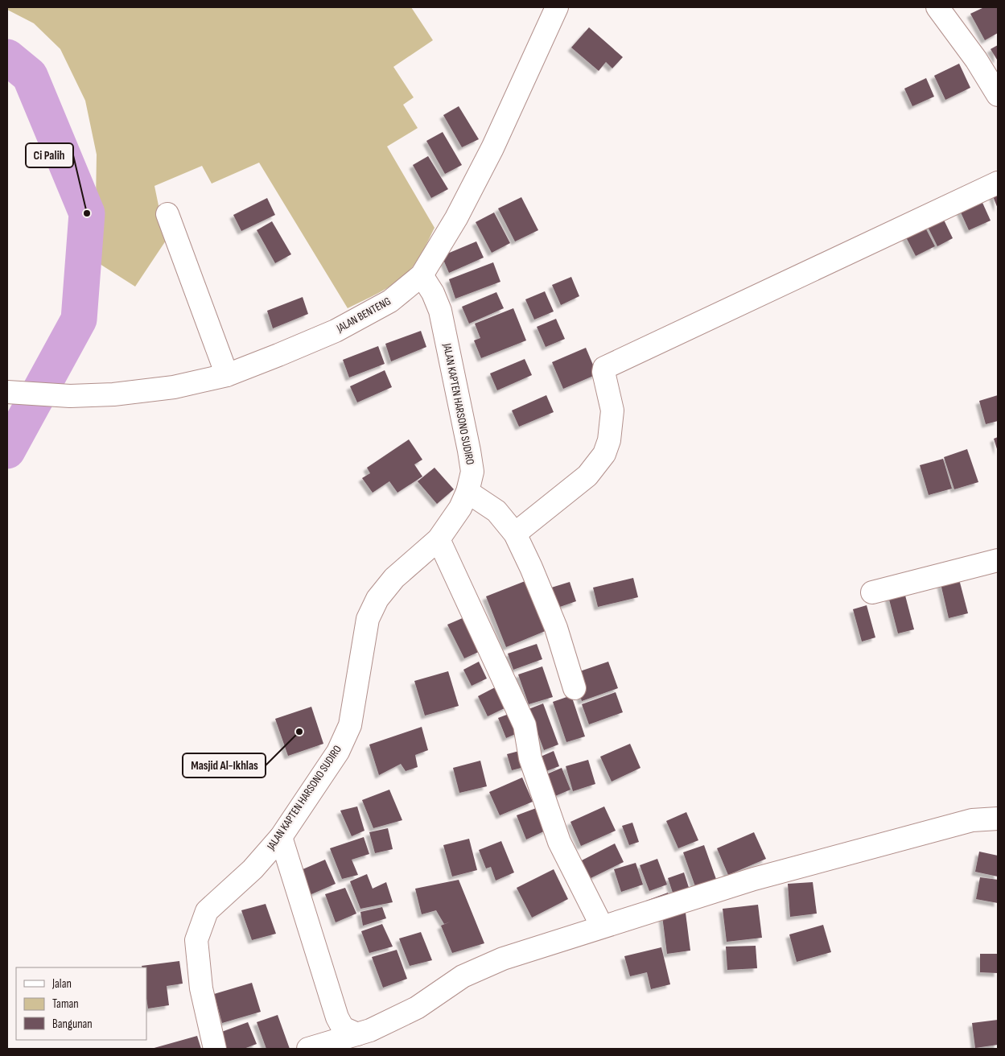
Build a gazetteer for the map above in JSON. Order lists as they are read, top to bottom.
{
  "streets": {
    "street": ["JALAN BENTENG", "JALAN KAPTEN HARSONO SUDIRO"]
  },
  "crossings": [
    ["JALAN BENTENG", "JALAN KAPTEN HARSONO SUDIRO"]
  ],
  "places": ["Ci Palih", "Masjid Al-Ikhlas"],
  "legend": ["Jalan", "Taman", "Bangunan"]
}
